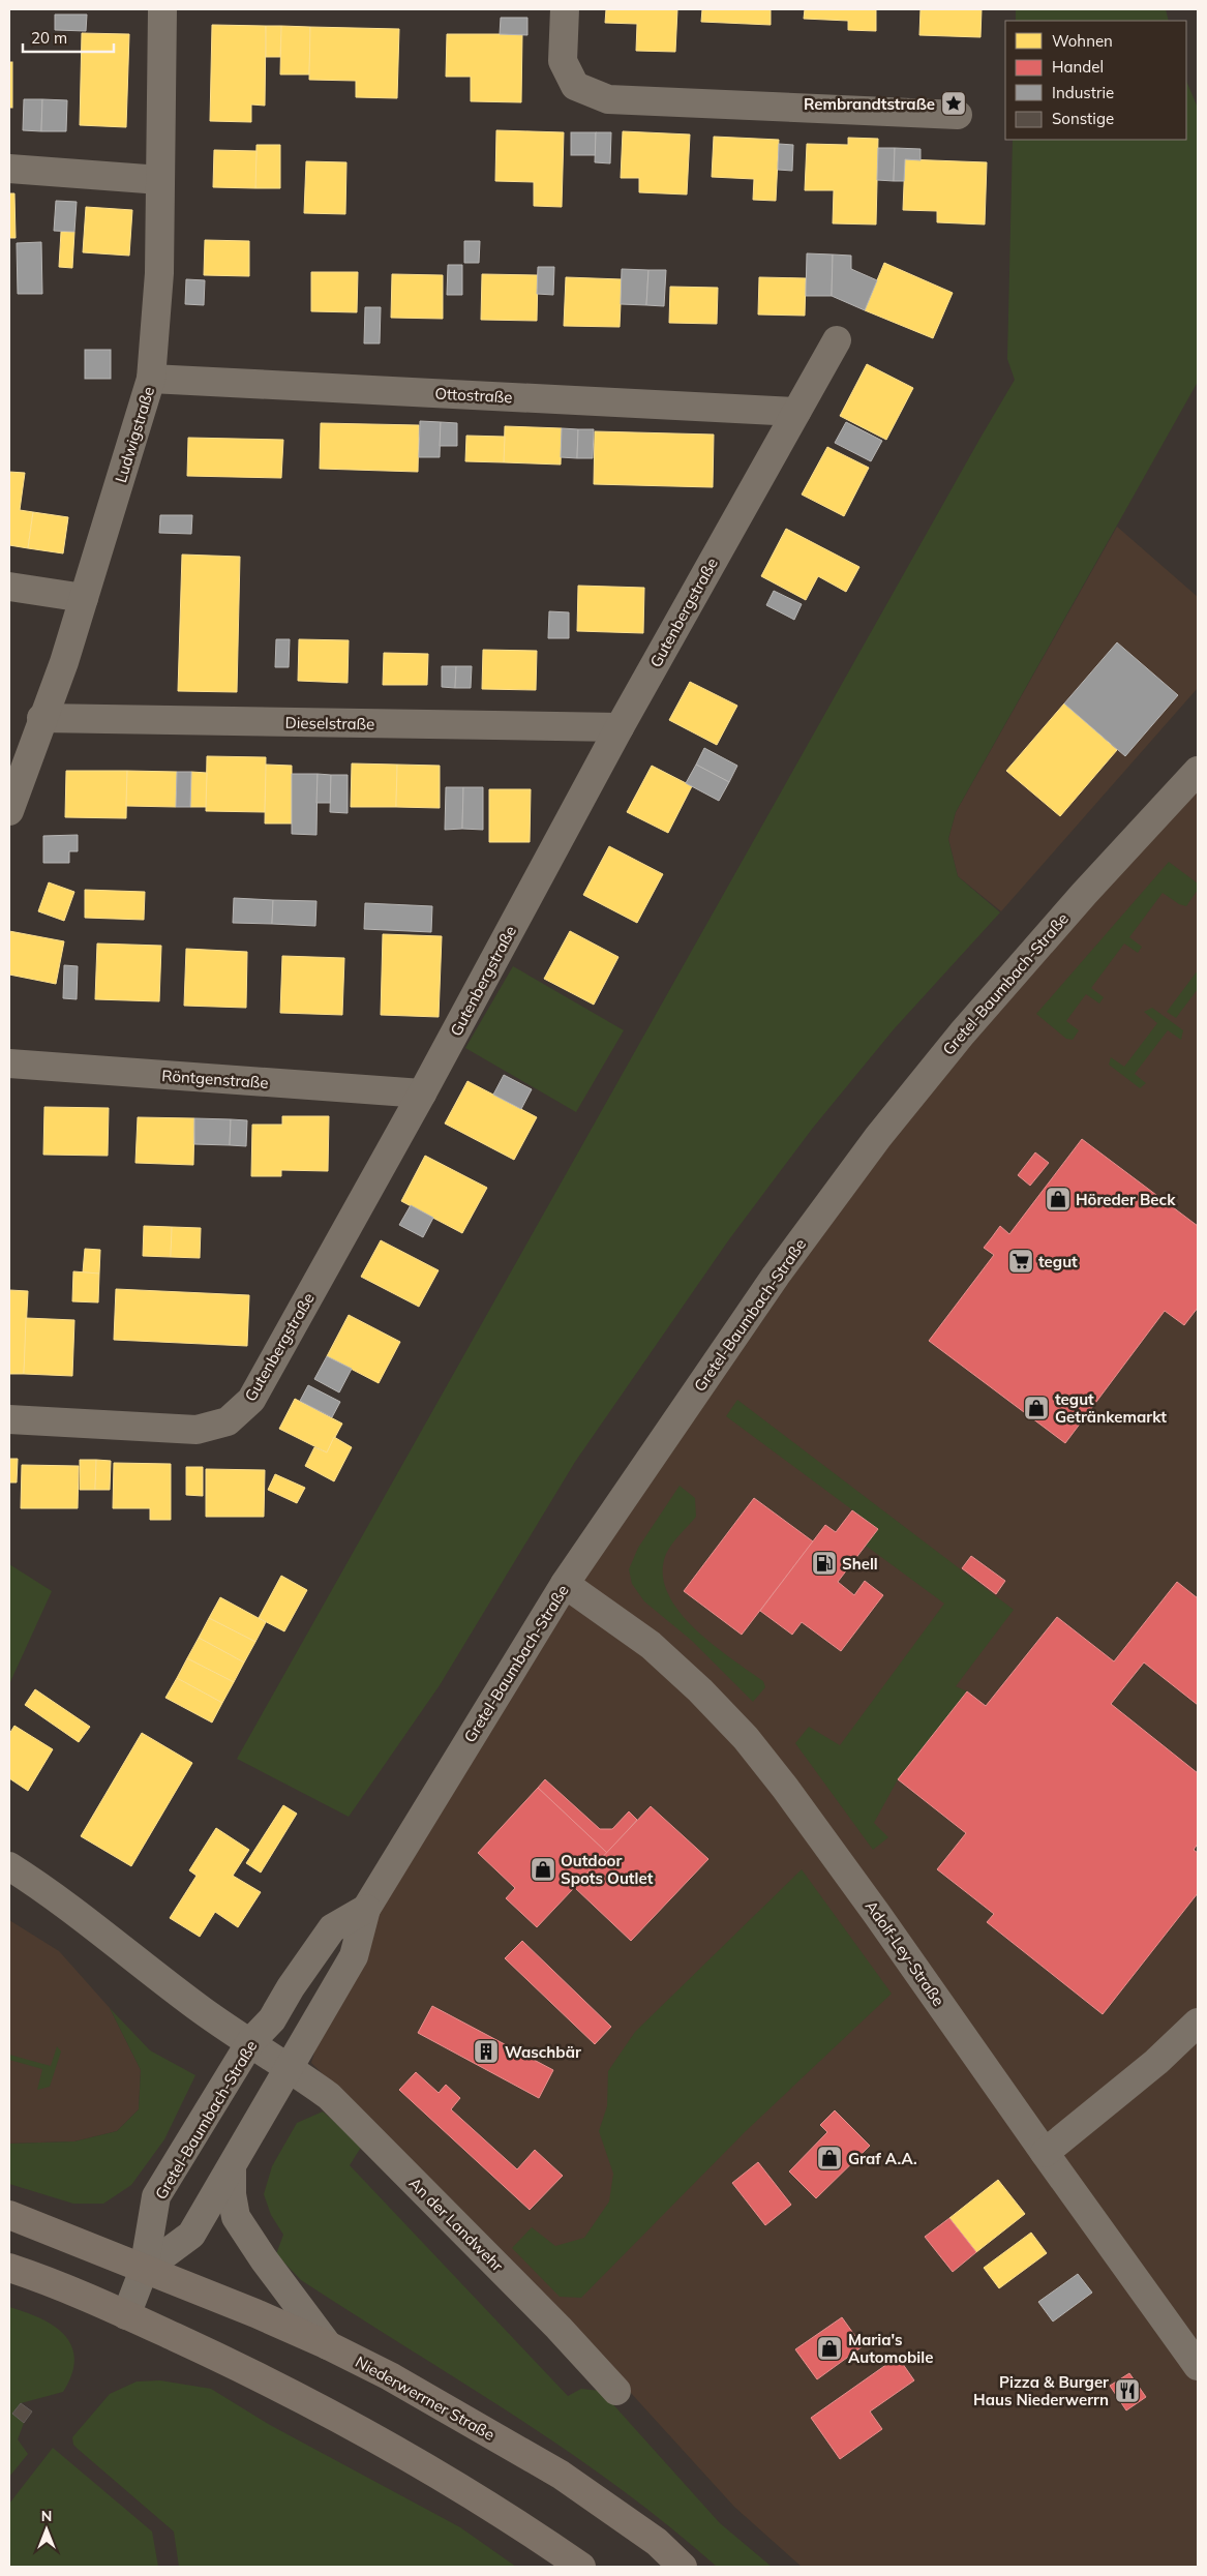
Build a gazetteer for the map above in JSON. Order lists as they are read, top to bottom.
{
  "streets": {
    "main road": ["Niederwerrner Straße"],
    "street": [
      "Ottostraße",
      "Ludwigstraße",
      "Gutenbergstraße",
      "Dieselstraße",
      "Gretel-Baumbach-Straße",
      "Röntgenstraße",
      "Adolf-Ley-Straße",
      "An der Landwehr"
    ]
  },
  "crossings": [
    ["Ottostraße", "Ludwigstraße"],
    ["Ottostraße", "Gutenbergstraße"],
    ["Ludwigstraße", "Dieselstraße"],
    ["Gutenbergstraße", "Dieselstraße"],
    ["Gutenbergstraße", "Röntgenstraße"],
    ["Gretel-Baumbach-Straße", "Adolf-Ley-Straße"],
    ["Gretel-Baumbach-Straße", "An der Landwehr"],
    ["Gretel-Baumbach-Straße", "Niederwerrner Straße"]
  ],
  "places": {
    "place": ["Rembrandtstraße"],
    "shop": [
      "Höreder Beck",
      "tegut Getränkemarkt",
      "Outdoor Spots Outlet",
      "Graf A.A.",
      "Maria's Automobile"
    ],
    "supermarket": ["tegut"],
    "fuel station": ["Shell"],
    "building": ["Waschbär"],
    "restaurant": ["Pizza & Burger Haus Niederwerrn"]
  },
  "legend": [
    "Wohnen",
    "Handel",
    "Industrie",
    "Sonstige"
  ],
  "scale_bar": "20 m",
  "north": "top"
}
